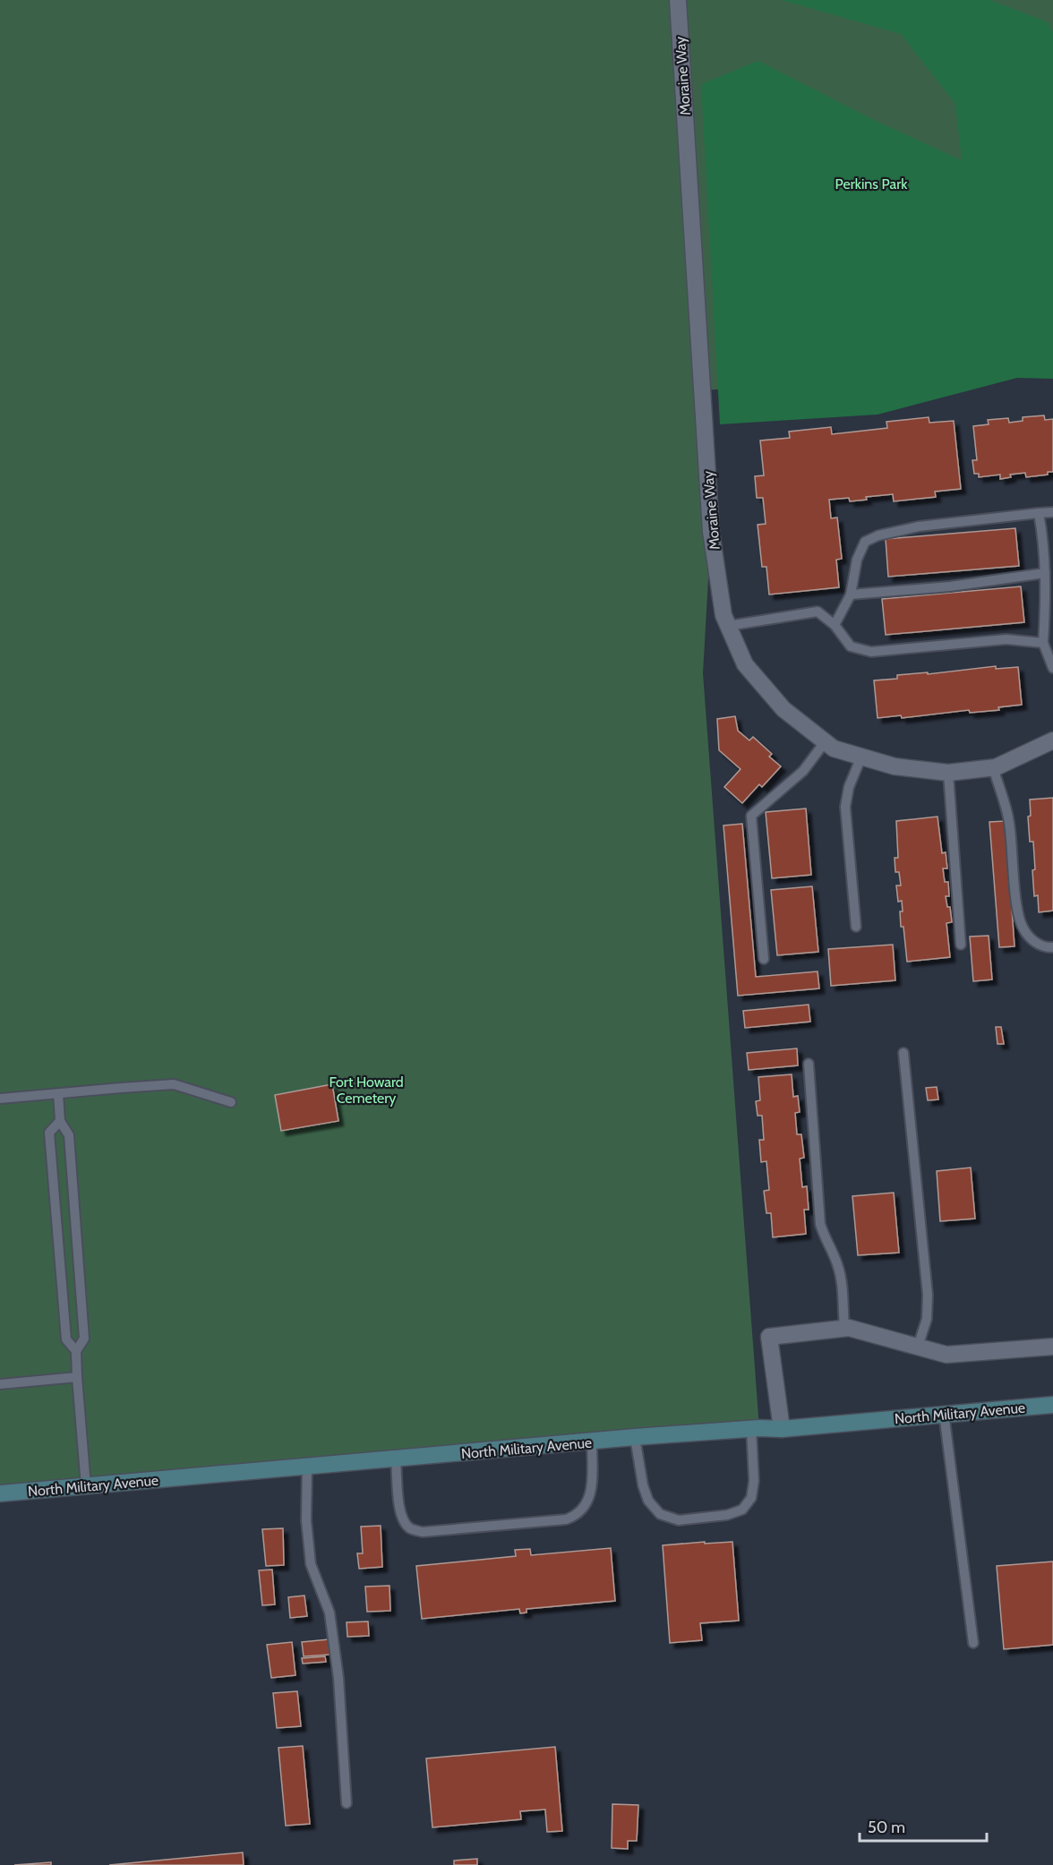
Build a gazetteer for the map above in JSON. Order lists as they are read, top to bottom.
{
  "streets": {
    "main road": ["North Military Avenue"],
    "street": ["Moraine Way"]
  },
  "parks": ["Perkins Park", "Fort Howard Cemetery"],
  "scale_bar": "50 m"
}
